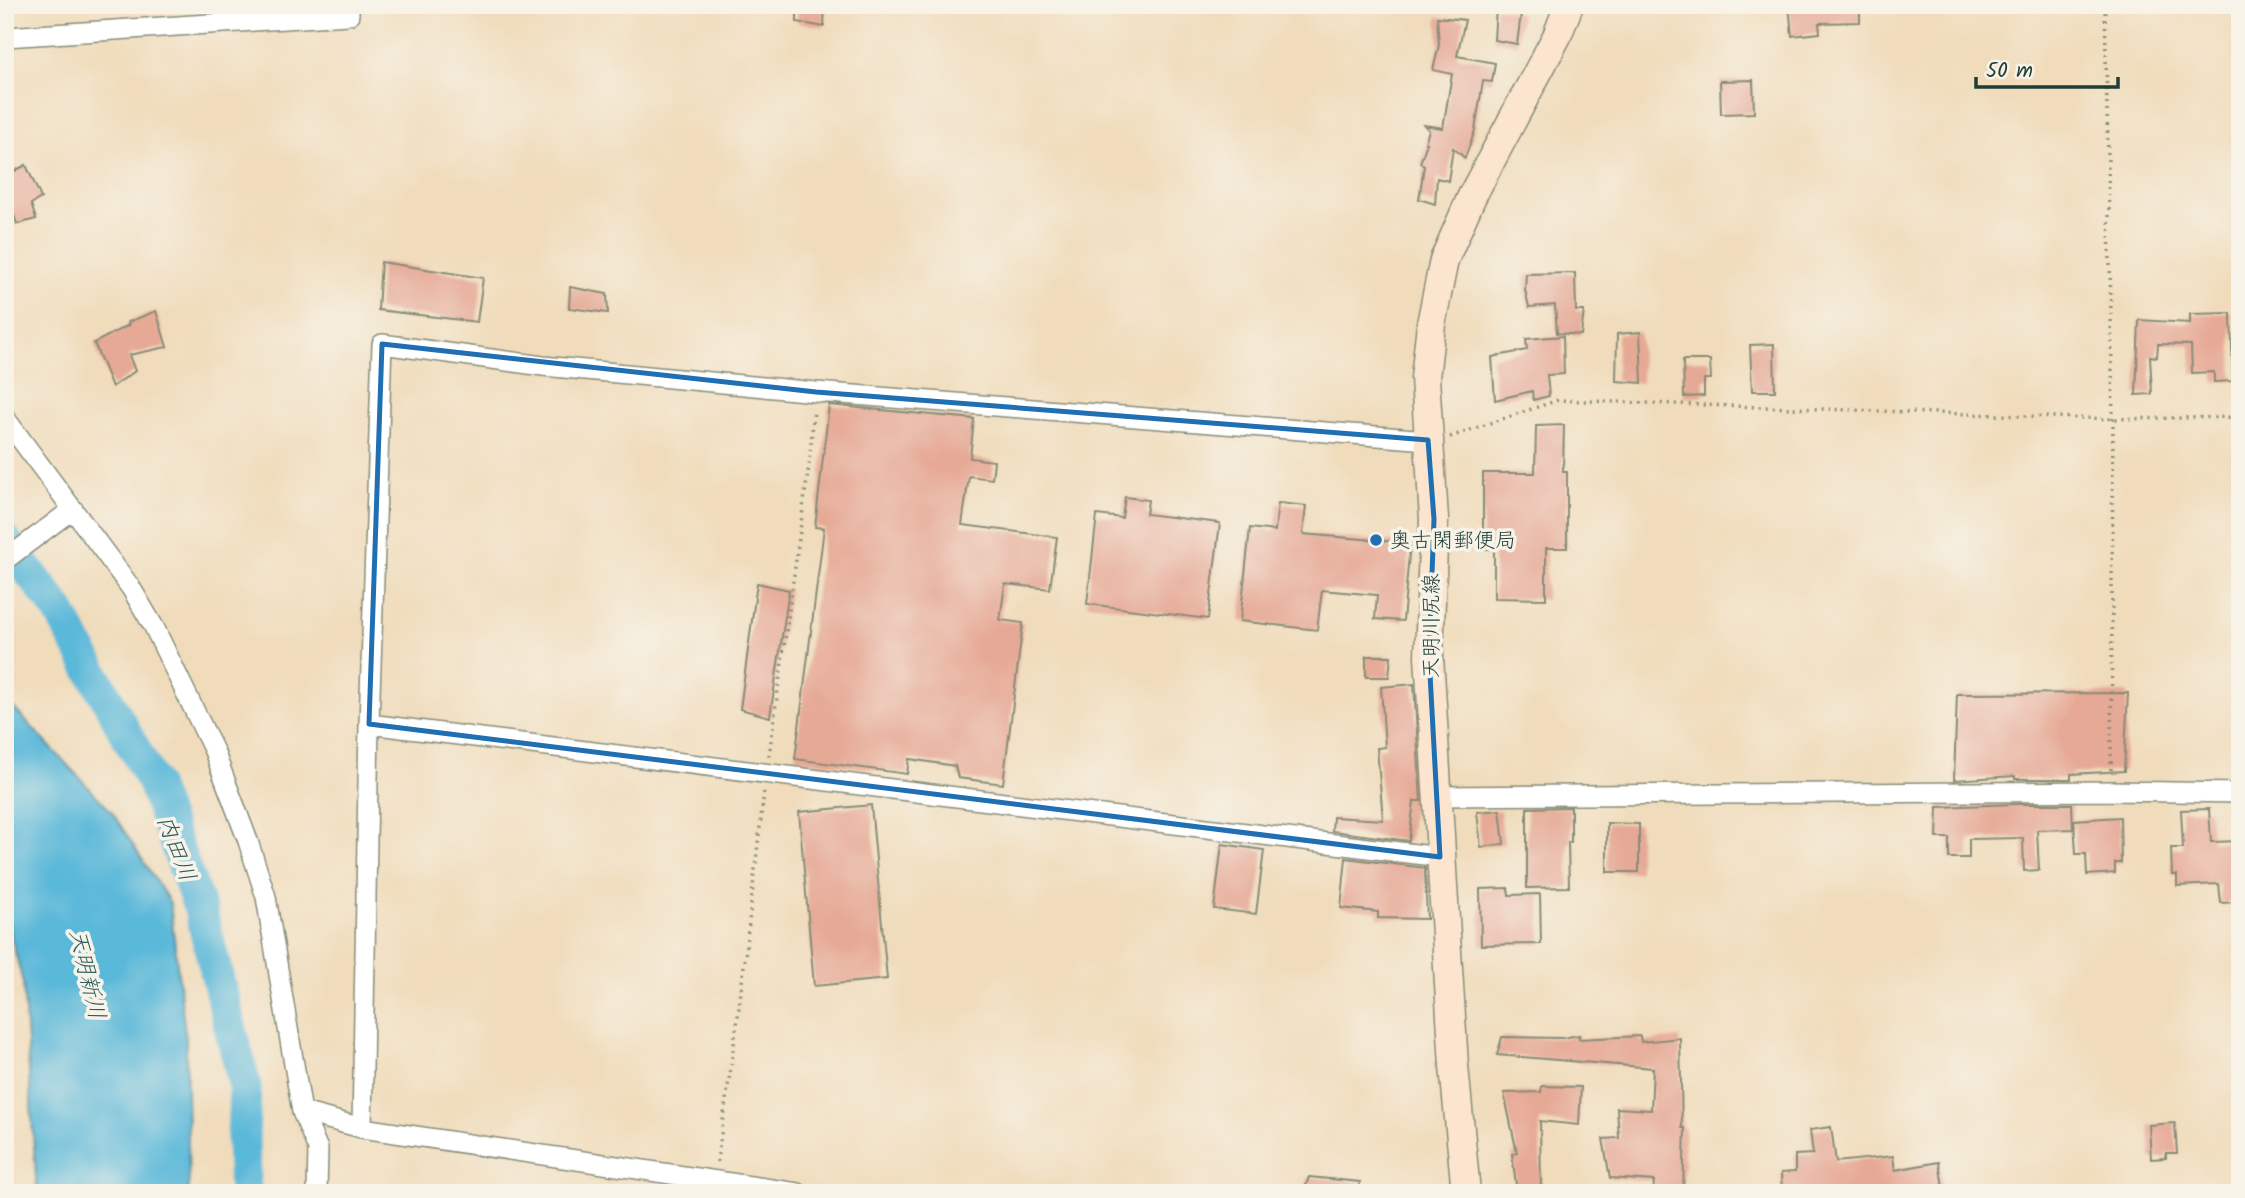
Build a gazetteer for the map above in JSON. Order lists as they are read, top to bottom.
{
  "streets": {
    "main road": ["天明川尻線"]
  },
  "water": ["内田川", "天明新川"],
  "places": ["奥古閑郵便局"],
  "scale_bar": "50 m"
}
